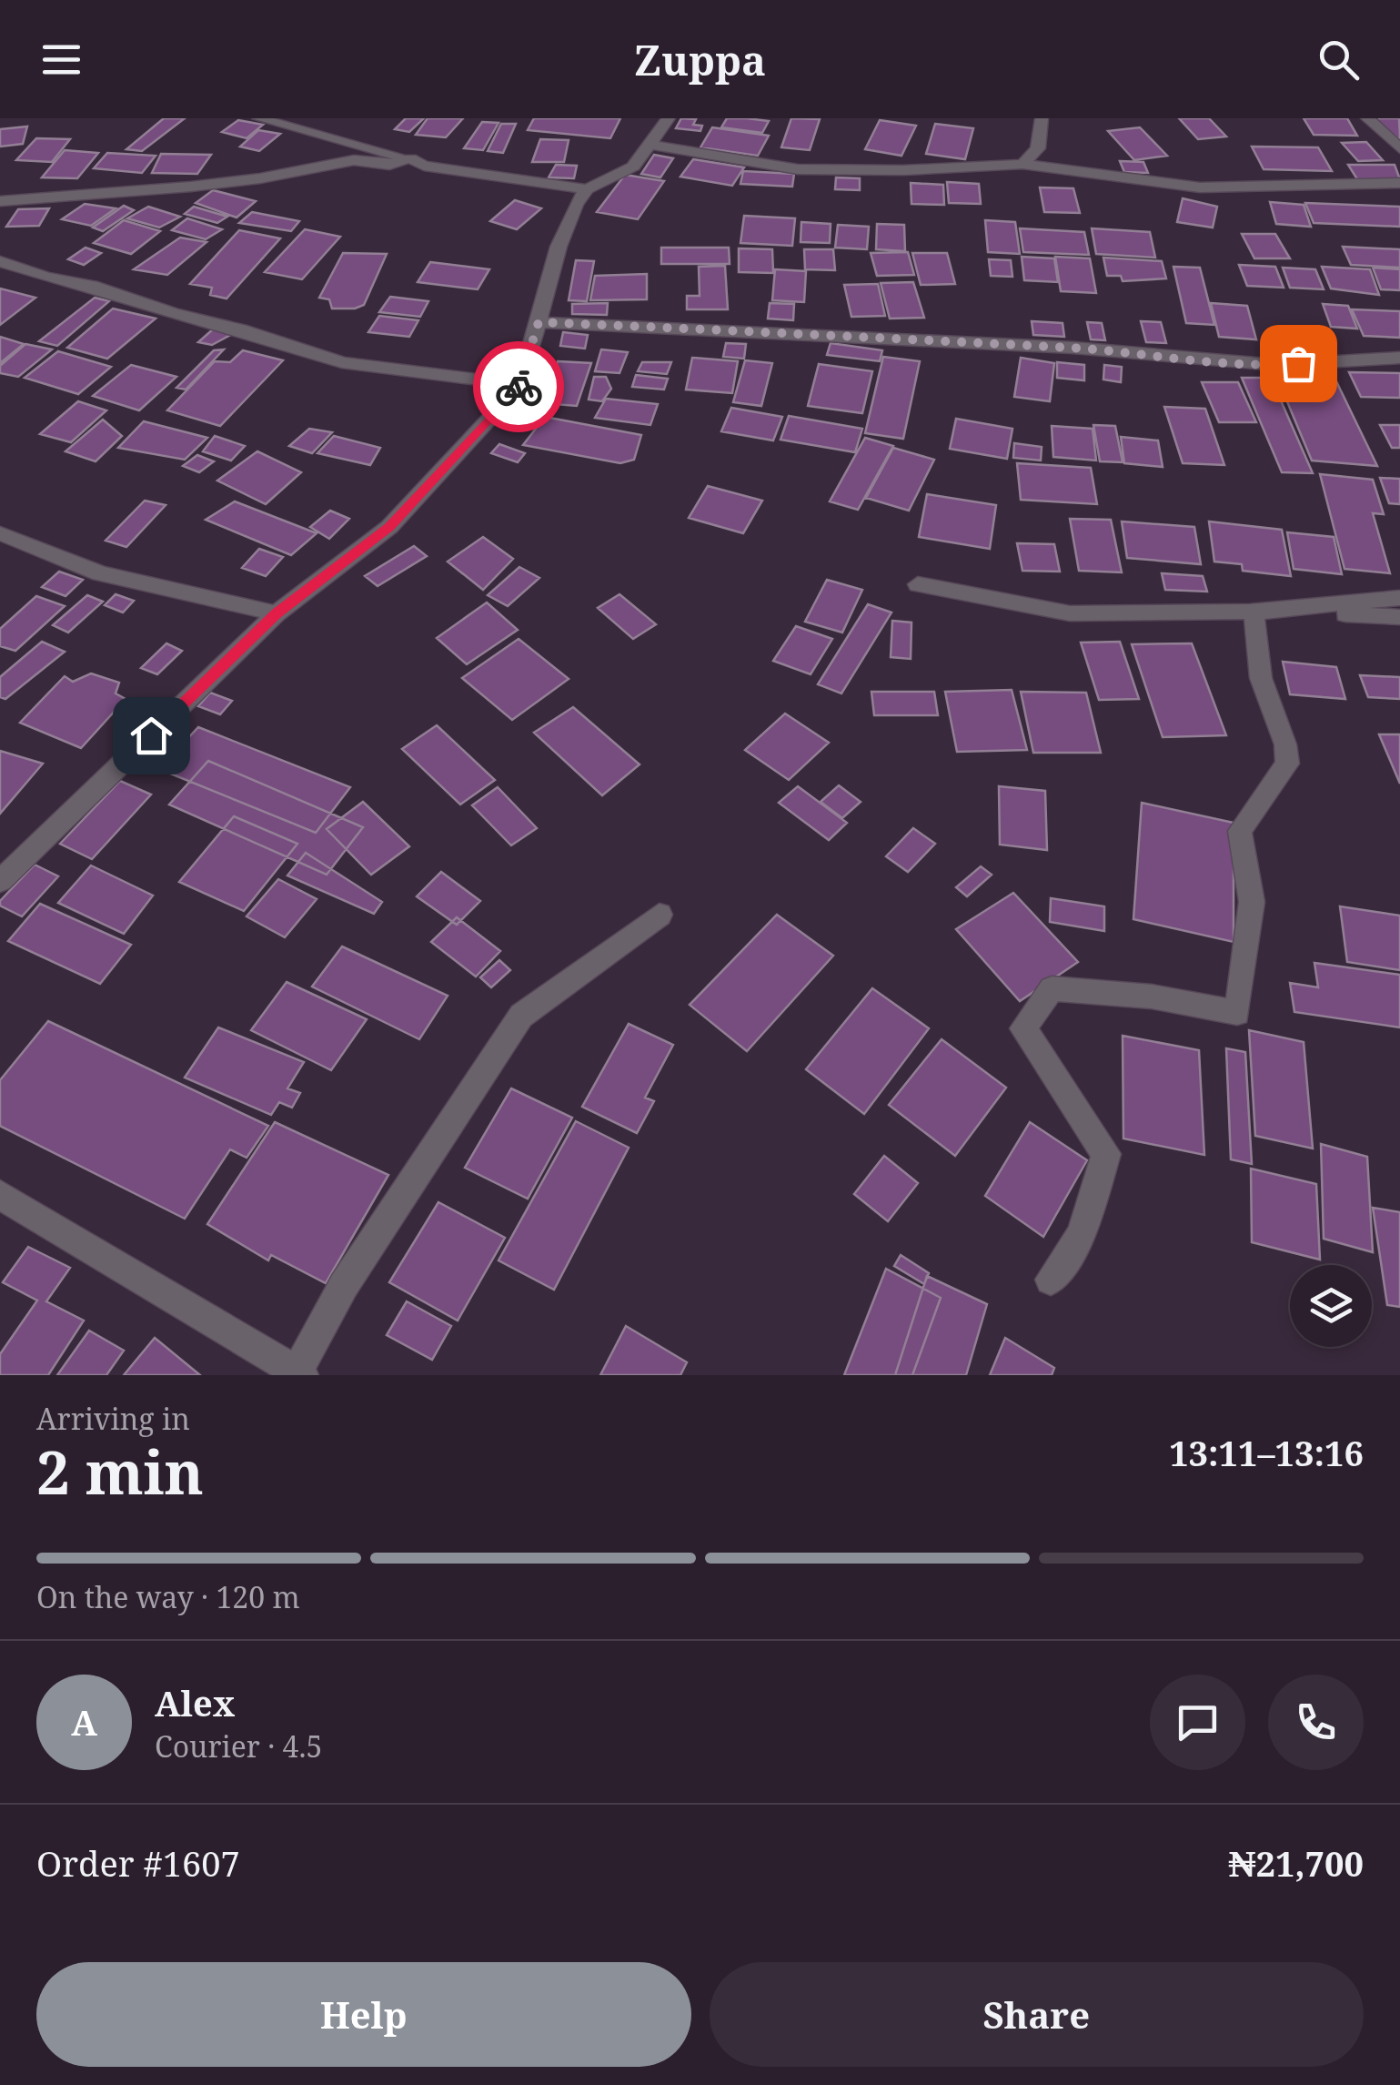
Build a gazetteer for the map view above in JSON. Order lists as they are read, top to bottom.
{
  "page": {
    "header": "Zuppa",
    "heading": ["2 min", "Arriving in", "13:11–13:16"],
    "panel": [
      "Alex",
      "Courier · 4.5",
      "Order #1607",
      "₦21,700"
    ],
    "bar": "On the way · 120 m",
    "round": "A",
    "buttons": ["Help", "Share"]
  }
}
